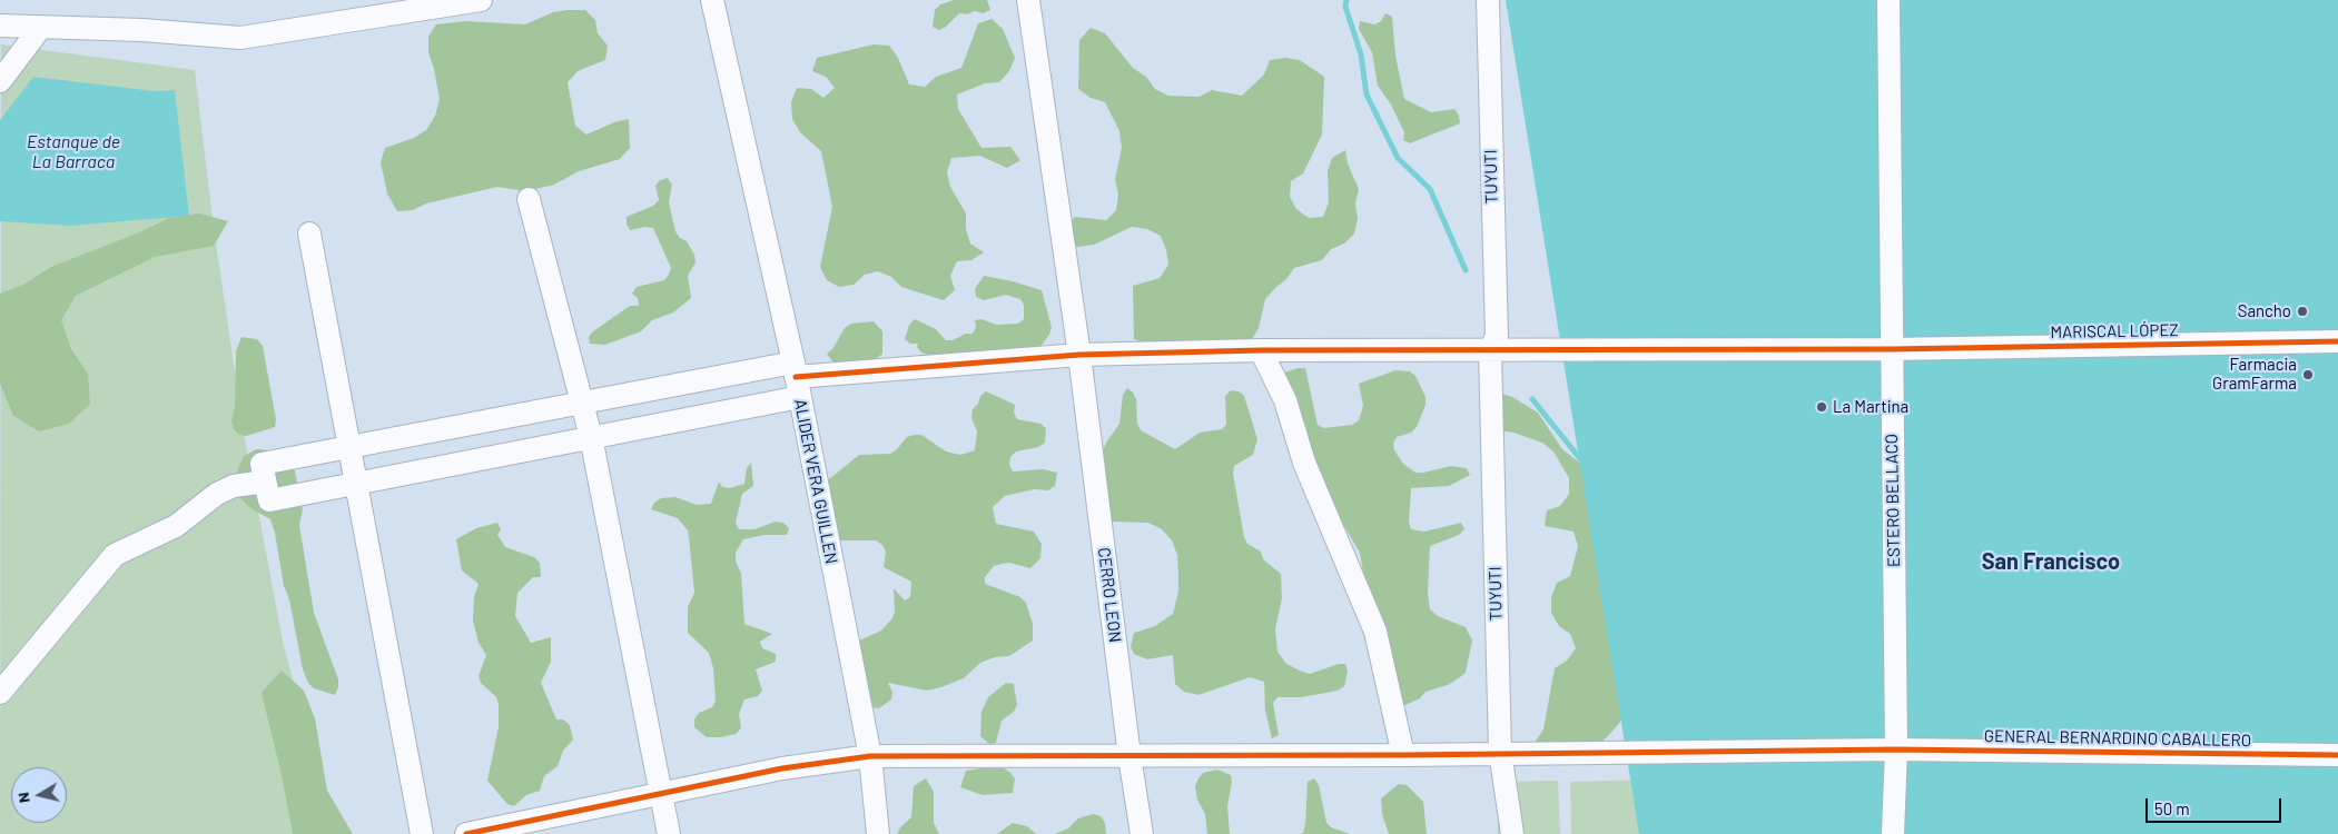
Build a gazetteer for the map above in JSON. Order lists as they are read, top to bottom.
{
  "streets": {
    "street": [
      "TUYUTI",
      "MARISCAL LÓPEZ",
      "ALIDER VERA GUILLEN",
      "ESTERO BELLACO",
      "CERRO LEON",
      "GENERAL BERNARDINO CABALLERO"
    ]
  },
  "crossings": [
    ["TUYUTI", "MARISCAL LÓPEZ"],
    ["TUYUTI", "GENERAL BERNARDINO CABALLERO"],
    ["MARISCAL LÓPEZ", "ALIDER VERA GUILLEN"],
    ["MARISCAL LÓPEZ", "ESTERO BELLACO"],
    ["MARISCAL LÓPEZ", "CERRO LEON"],
    ["ALIDER VERA GUILLEN", "GENERAL BERNARDINO CABALLERO"],
    ["ESTERO BELLACO", "GENERAL BERNARDINO CABALLERO"],
    ["CERRO LEON", "GENERAL BERNARDINO CABALLERO"]
  ],
  "districts": ["San Francisco"],
  "water": ["Estanque de La Barraca"],
  "places": ["Sancho", "Farmacia GramFarma", "La Martina"],
  "scale_bar": "50 m",
  "north": "left"
}
